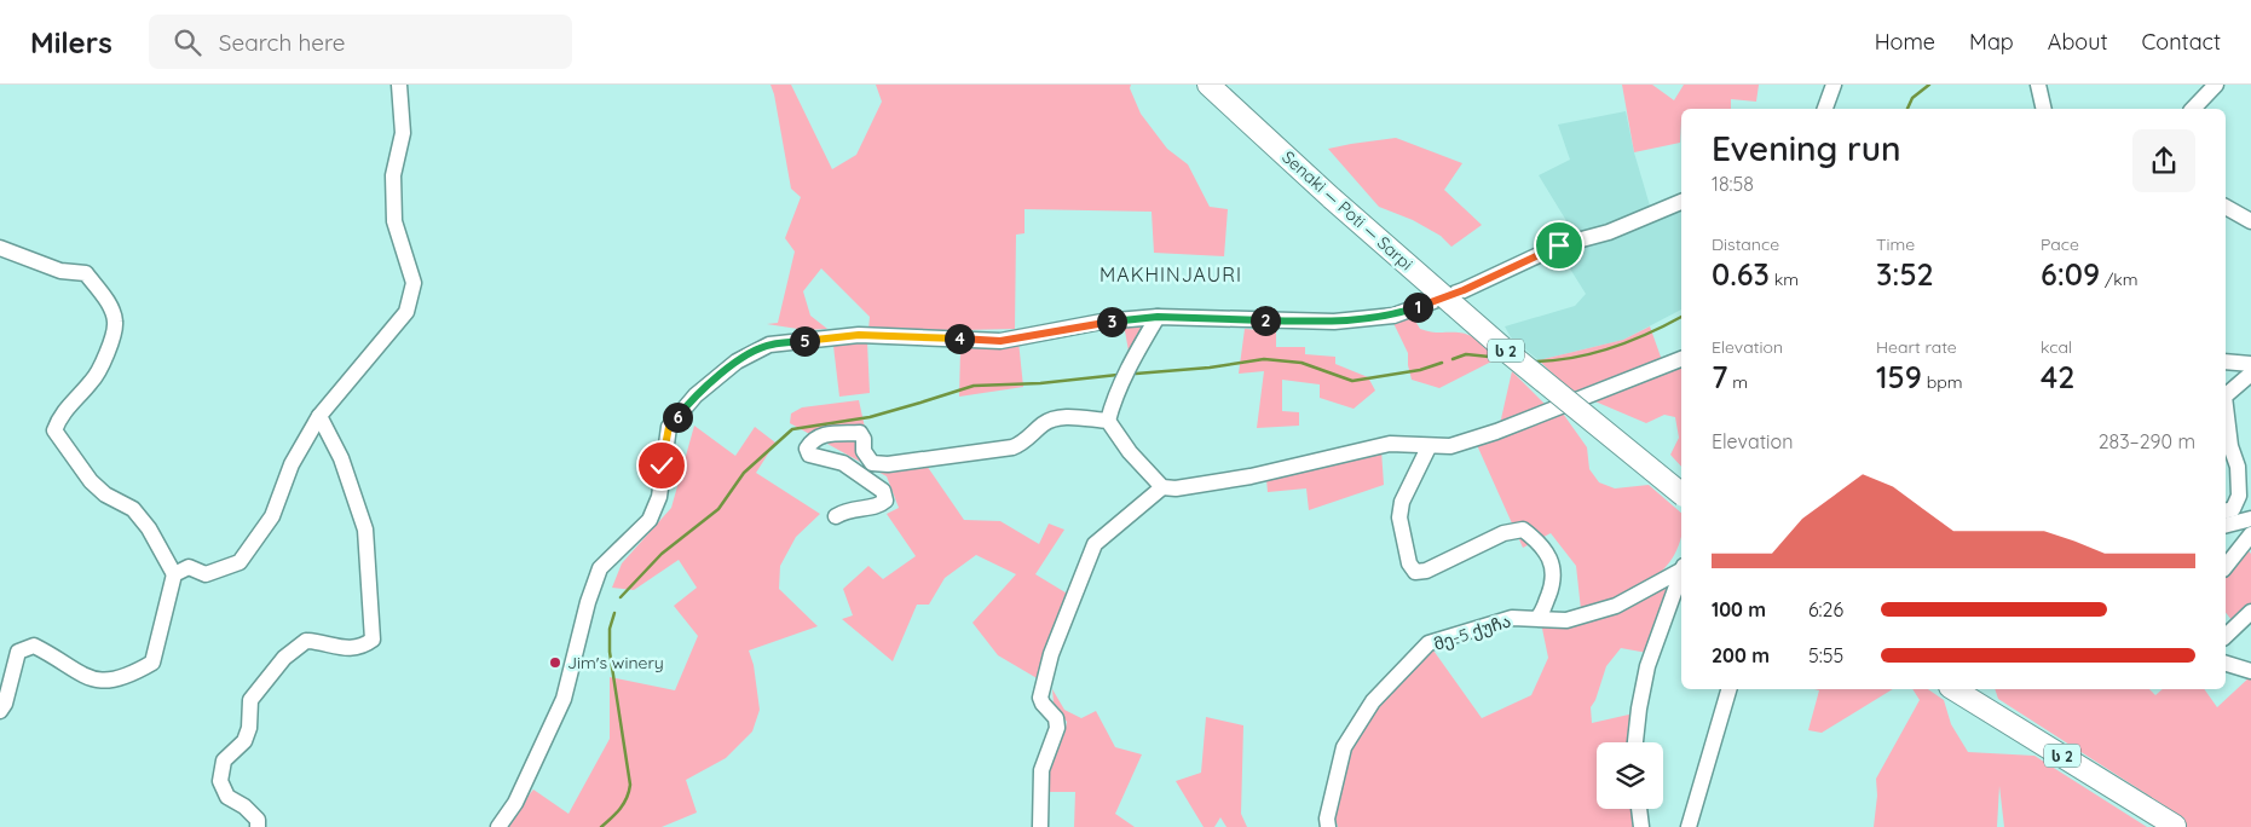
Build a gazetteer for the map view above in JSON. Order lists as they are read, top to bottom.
{
  "streets": {
    "highway": ["Senaki — Poti — Sarpi", "ს 2"],
    "street": ["მე-5 ქუჩა"]
  },
  "districts": ["MAKHINJAURI"],
  "places": ["Jim's winery"],
  "page": {
    "header": "Milers",
    "search": "Search here",
    "nav": [
      "Home",
      "Map",
      "About",
      "Contact"
    ],
    "heading": ["Evening run", "18:58"],
    "stats": [
      ["Distance", "0.63 km"],
      ["Time", "3:52"],
      ["Pace", "6:09 /km"],
      ["Elevation", "7 m"],
      ["Heart rate", "159 bpm"],
      ["kcal", "42"]
    ],
    "pins": [
      "1",
      "2",
      "3",
      "4",
      "5",
      "6"
    ],
    "chart": ["Elevation", "283–290 m"],
    "list": [
      {
        "name": "100 m",
        "note": "6:26"
      },
      {
        "name": "200 m",
        "note": "5:55"
      }
    ]
  }
}
